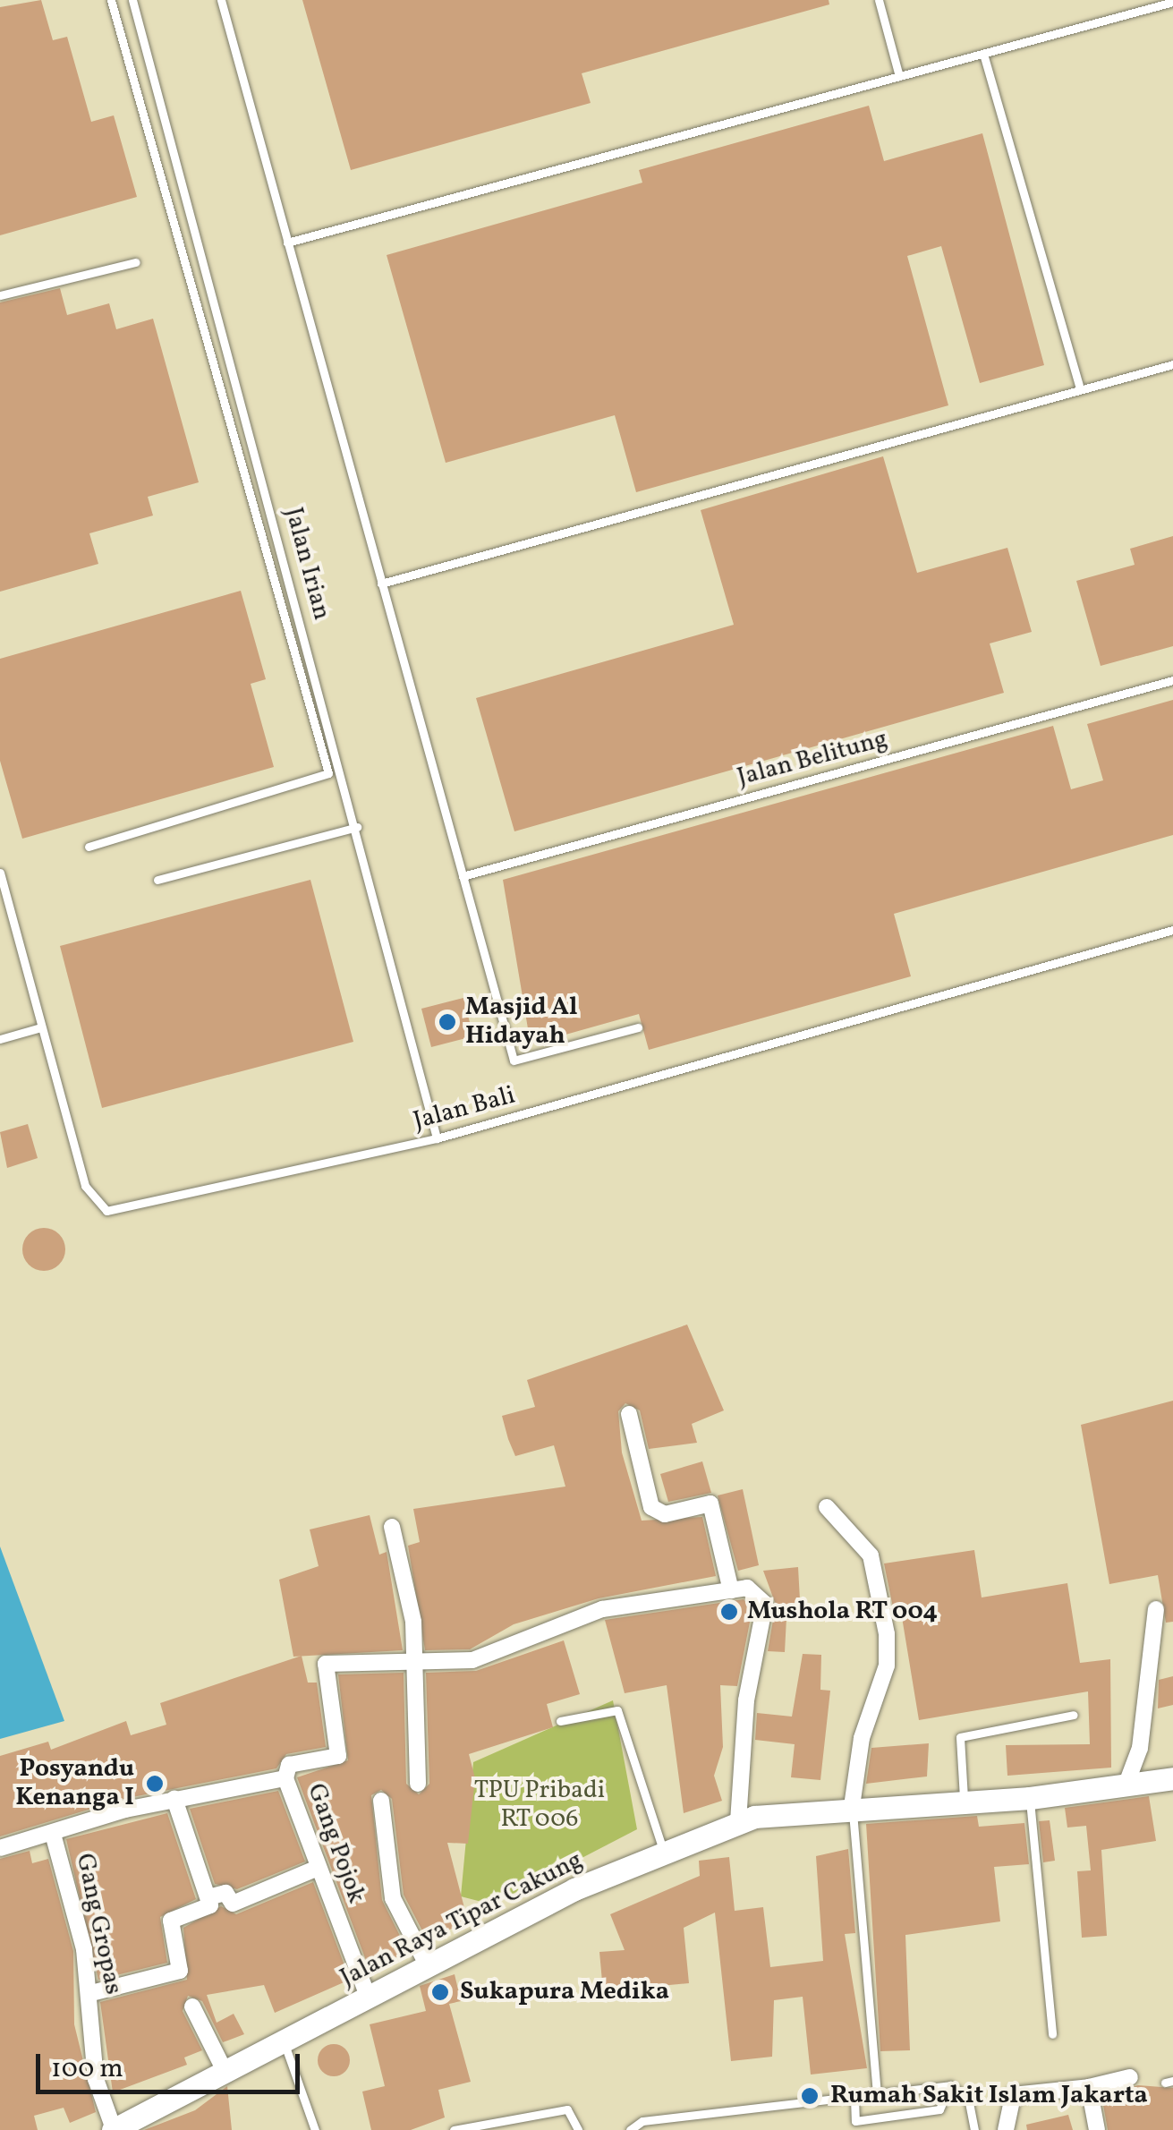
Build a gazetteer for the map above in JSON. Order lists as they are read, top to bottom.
{
  "streets": {
    "street": ["Gang Pojok", "Jalan Raya Tipar Cakung", "Gang Gropas"],
    "lane": ["Jalan Irian", "Jalan Belitung", "Jalan Bali"]
  },
  "crossings": [
    ["Jalan Irian", "Jalan Bali"],
    ["Gang Pojok", "Jalan Raya Tipar Cakung"],
    ["Gang Pojok", "Gang Gropas"],
    ["Jalan Raya Tipar Cakung", "Gang Gropas"]
  ],
  "parks": ["TPU Pribadi RT 006"],
  "places": [
    "Masjid Al Hidayah",
    "Mushola RT 004",
    "Posyandu Kenanga I",
    "Sukapura Medika",
    "Rumah Sakit Islam Jakarta"
  ],
  "scale_bar": "100 m"
}
